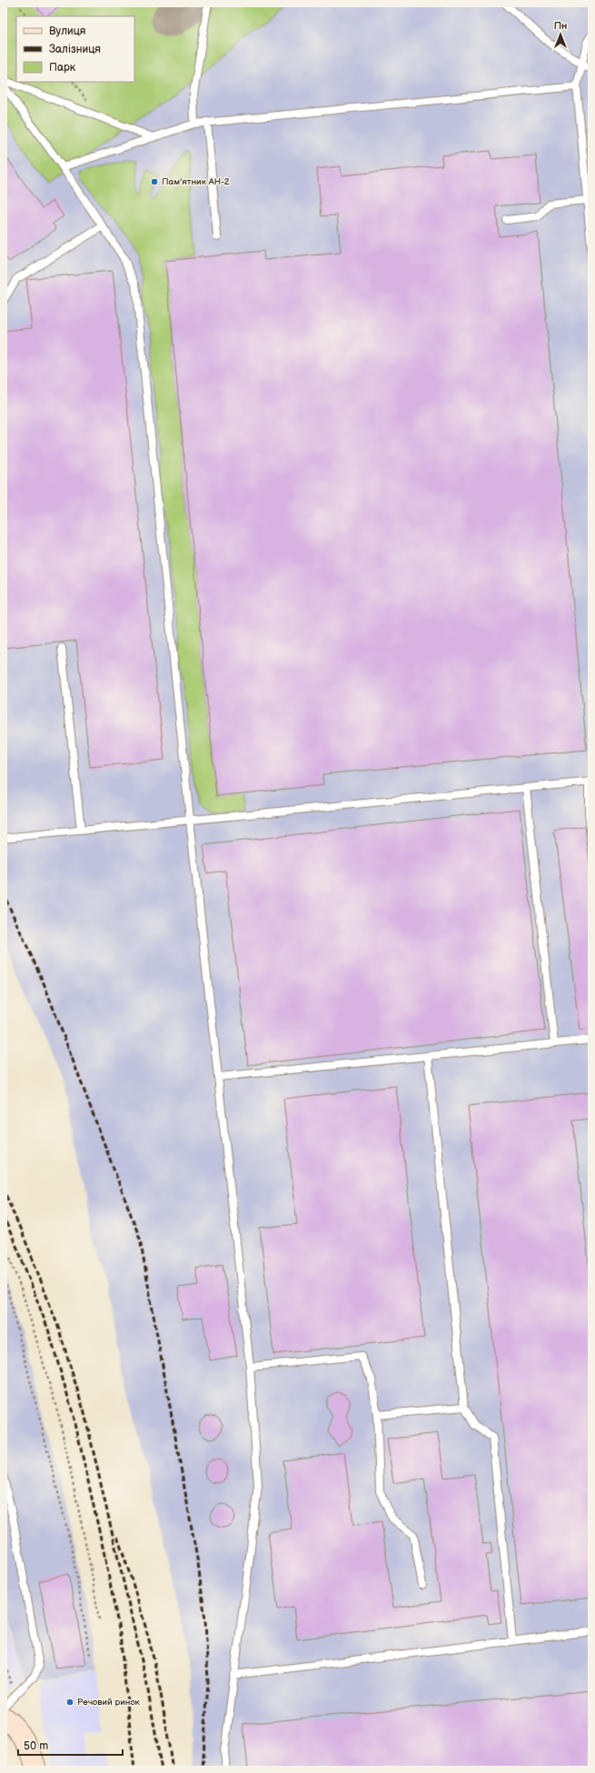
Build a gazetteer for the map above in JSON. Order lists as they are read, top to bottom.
{
  "places": ["Пам'ятник АН-2", "Речовий ринок"],
  "legend": ["Вулиця", "Залізниця", "Парк"],
  "scale_bar": "50 m",
  "north": "top"
}
